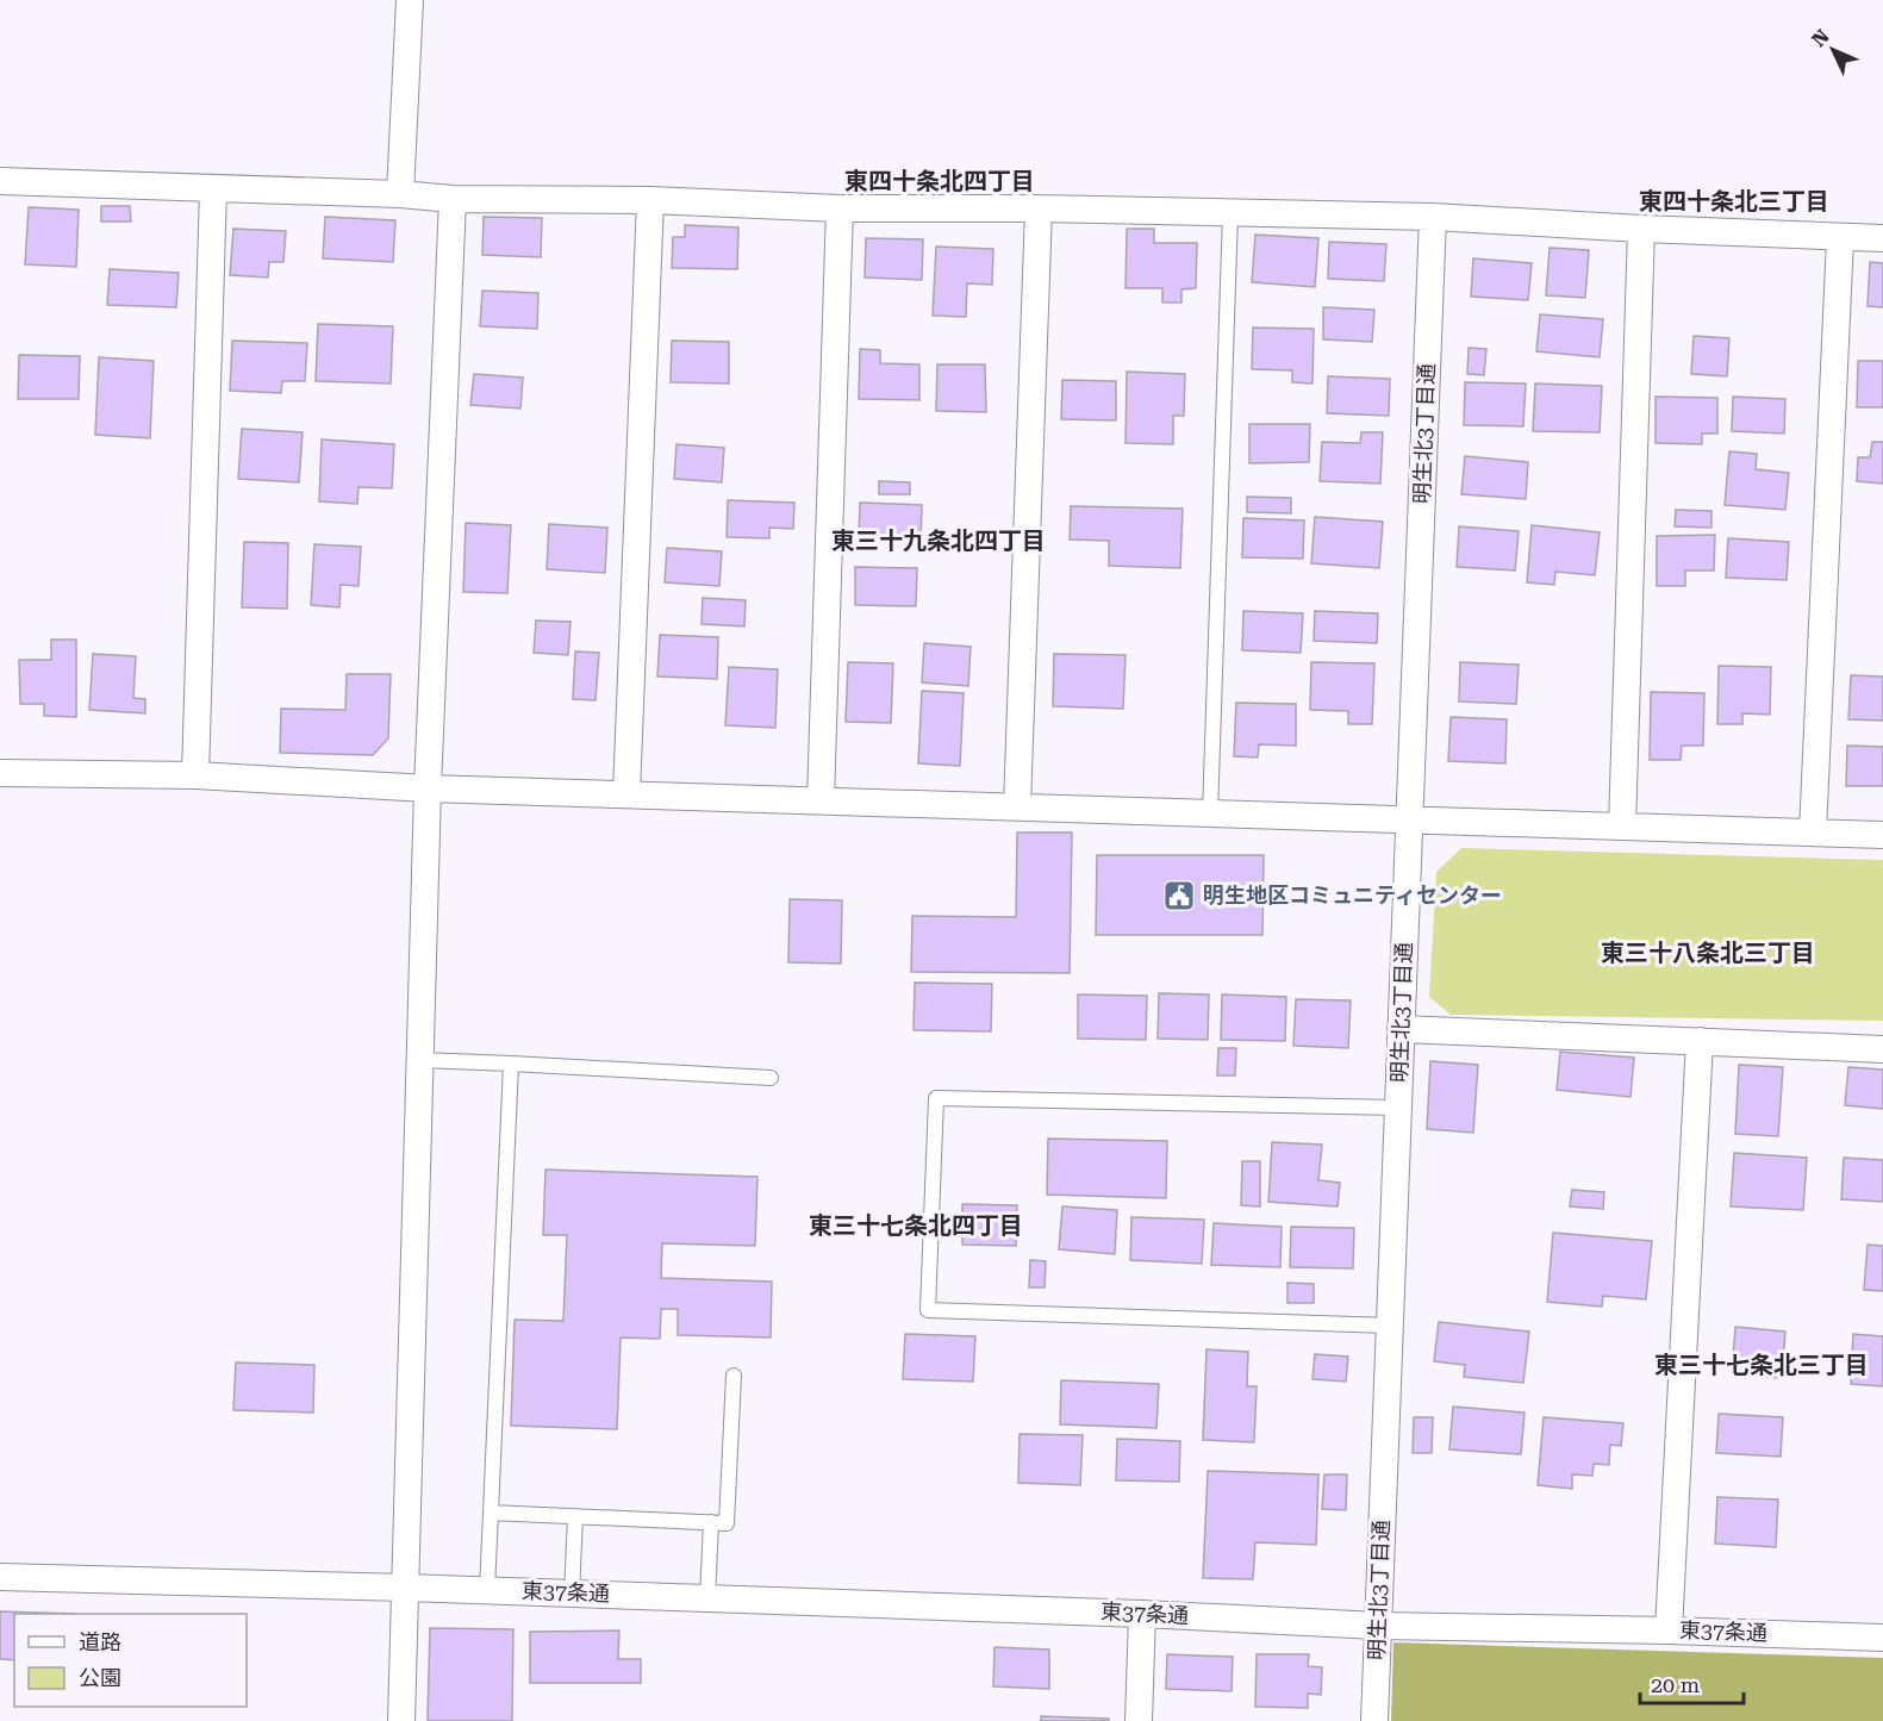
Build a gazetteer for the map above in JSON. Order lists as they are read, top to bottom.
{
  "streets": {
    "street": ["明生北3丁目通", "東37条通"]
  },
  "crossings": [
    ["明生北3丁目通", "東37条通"]
  ],
  "districts": [
    "東四十条北四丁目",
    "東四十条北三丁目",
    "東三十九条北四丁目",
    "東三十八条北三丁目",
    "東三十七条北四丁目",
    "東三十七条北三丁目"
  ],
  "places": {
    "public building": ["明生地区コミュニティセンター"]
  },
  "legend": ["道路", "公園"],
  "scale_bar": "20 m",
  "north": "top left"
}
